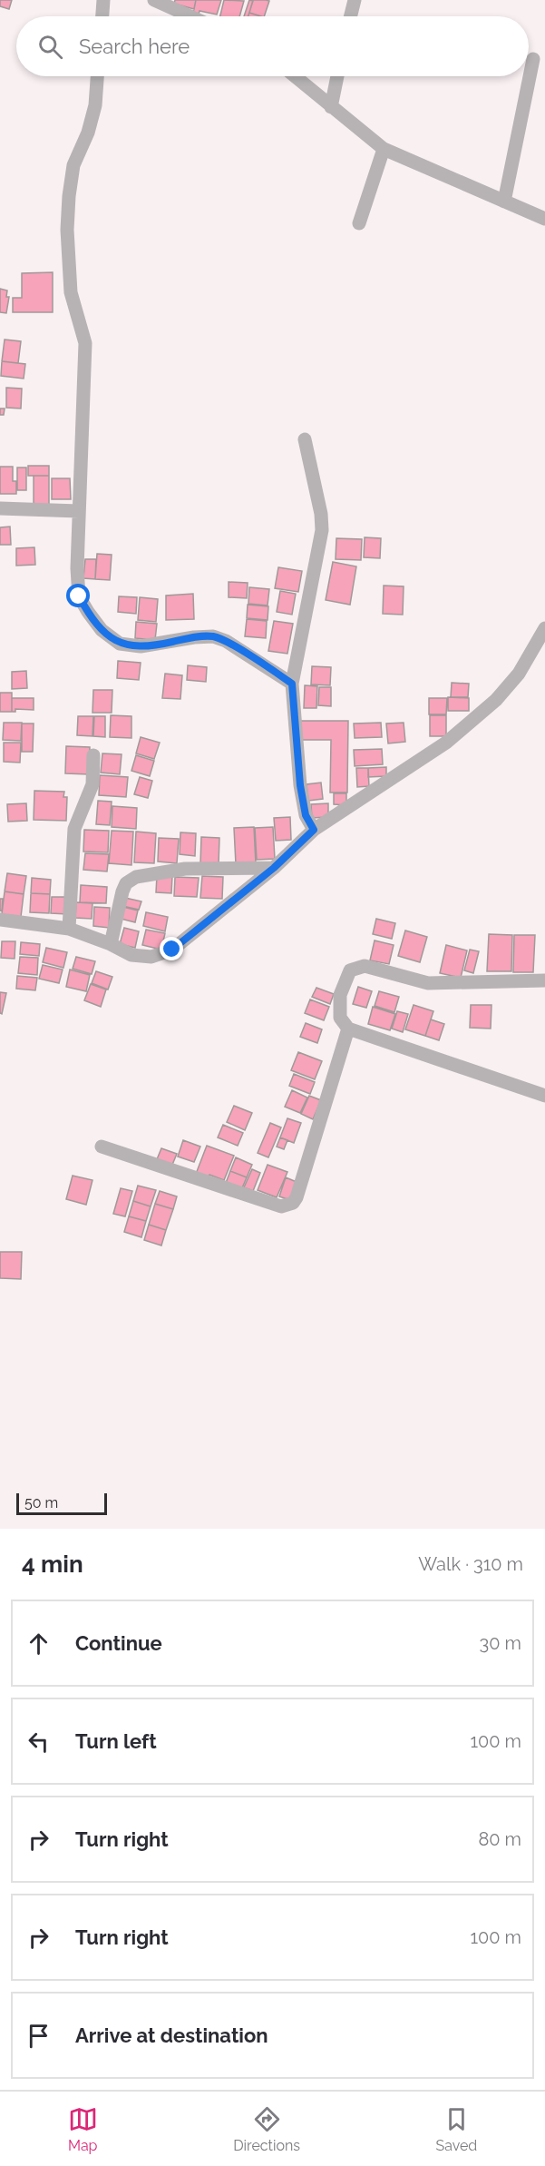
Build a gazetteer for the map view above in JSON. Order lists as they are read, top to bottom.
{
  "scale_bar": "50 m",
  "page": {
    "search": "Search here",
    "scale": "50 m",
    "heading": ["4 min", "Walk · 310 m"],
    "list": [
      ["Continue", "30 m"],
      ["Turn left", "100 m"],
      ["Turn right", "80 m"],
      ["Turn right", "100 m"],
      "Arrive at destination"
    ],
    "nav": ["Map", "Directions", "Saved"]
  }
}
